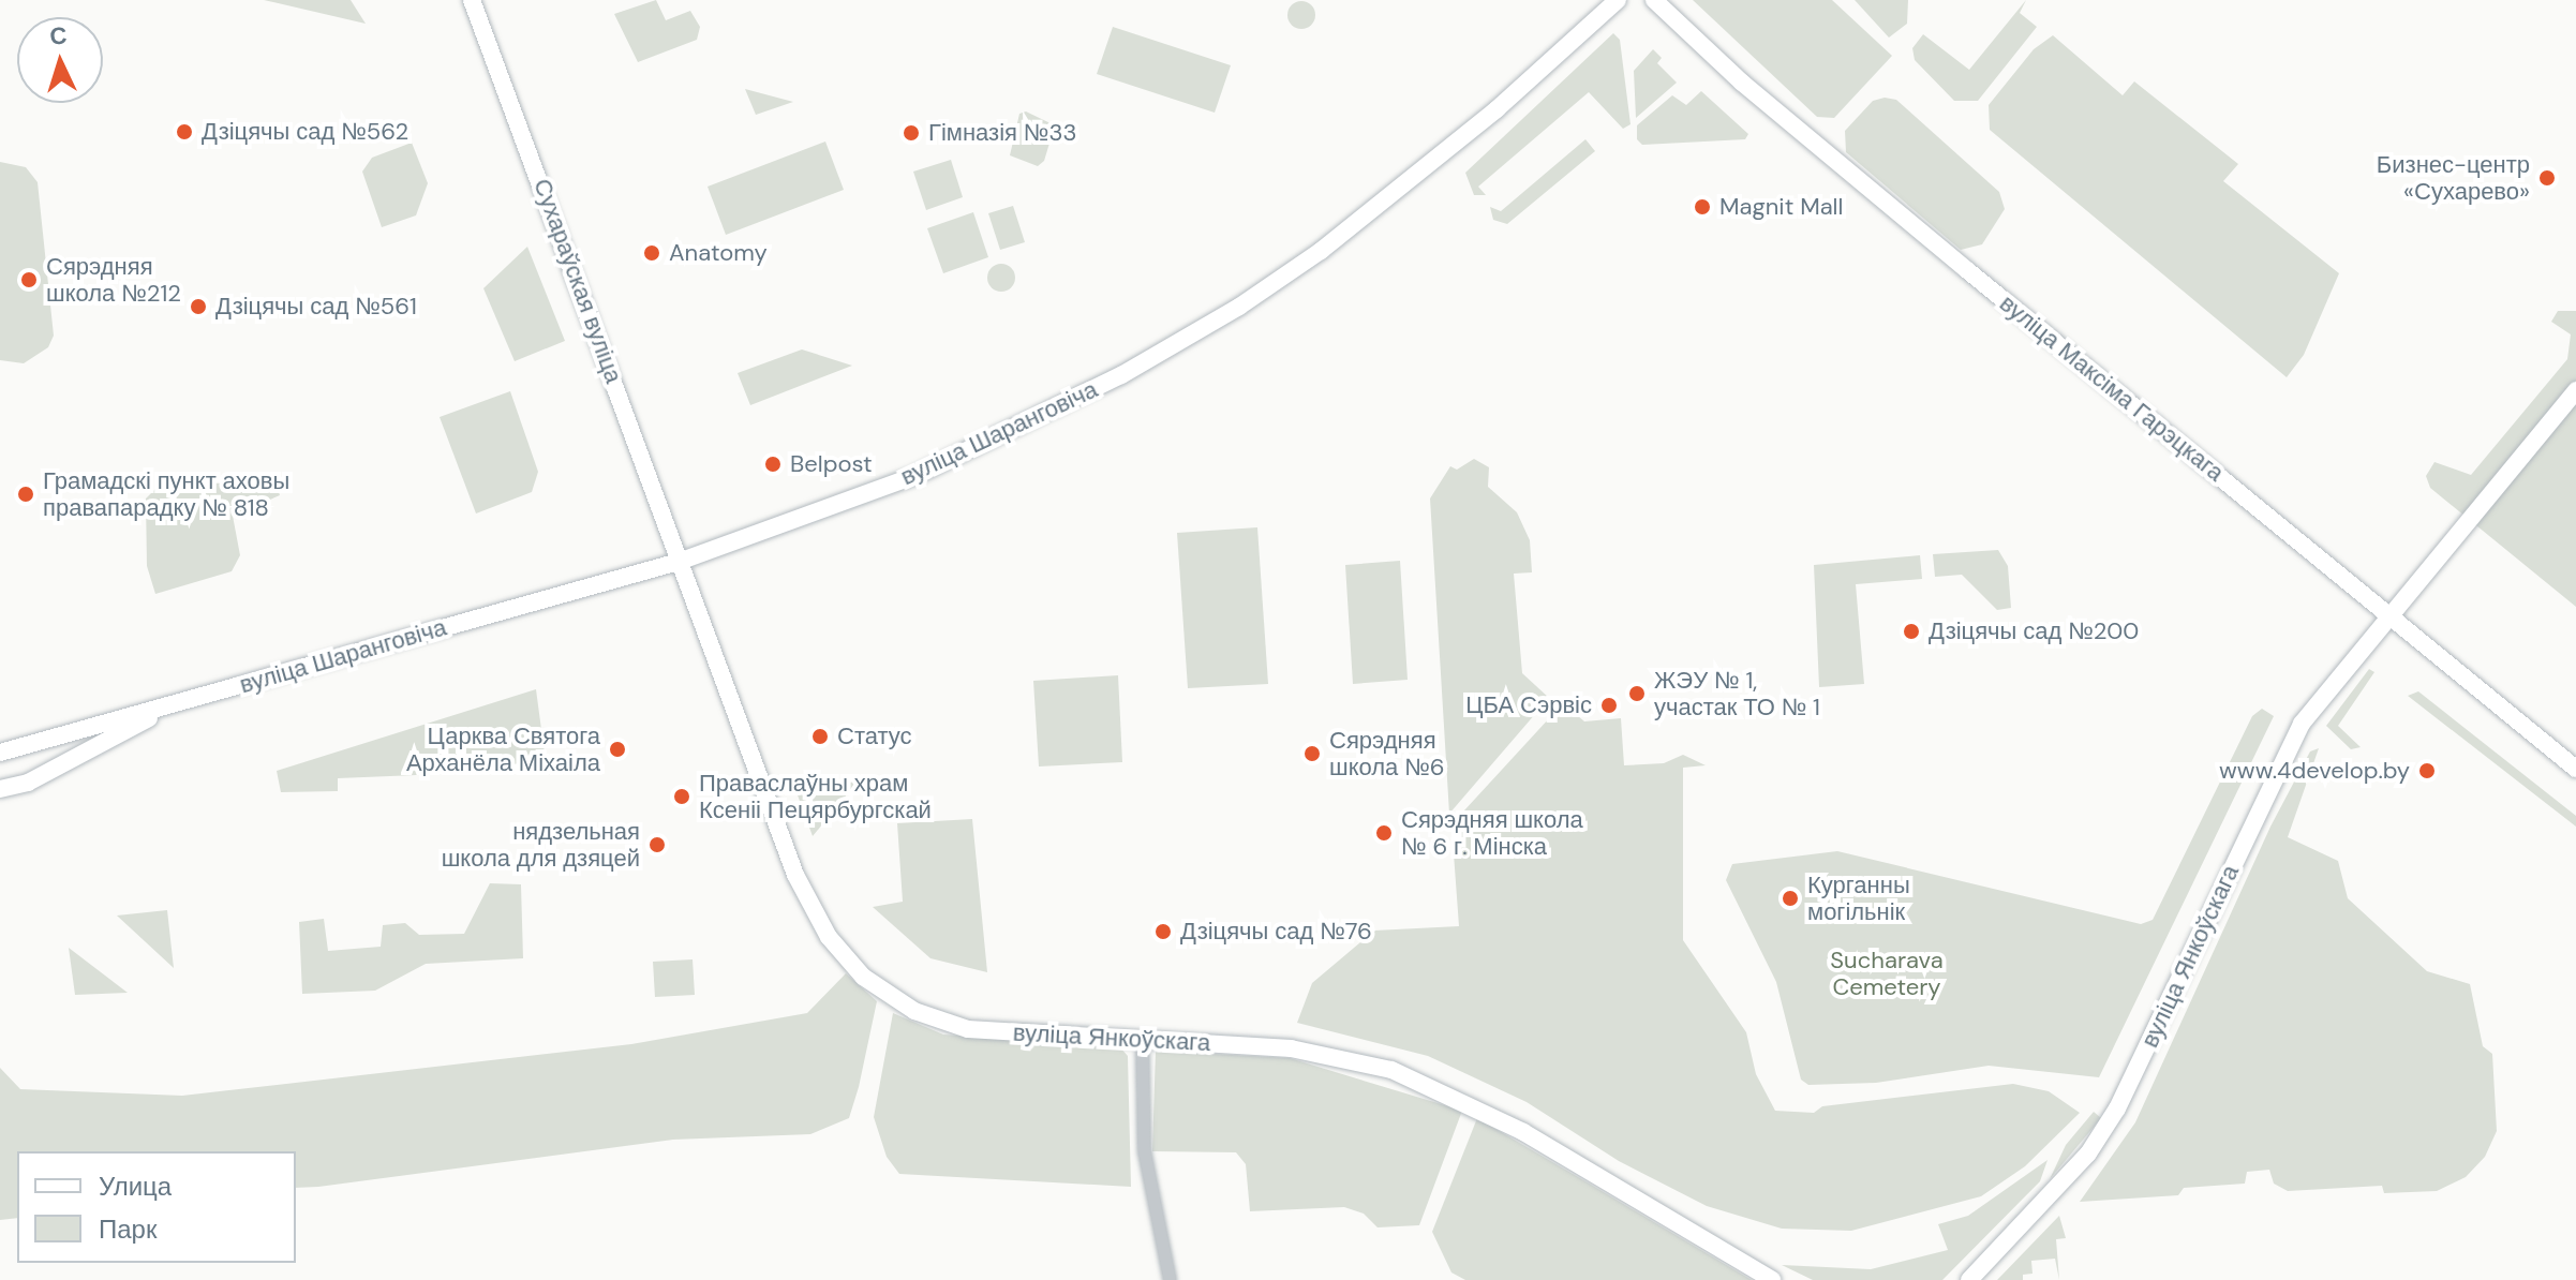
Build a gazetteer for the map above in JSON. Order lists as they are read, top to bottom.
{
  "streets": {
    "main road": [
      "Сухараўская вуліца",
      "вуліца Максіма Гарэцкага",
      "вуліца Шаранговіча",
      "вуліца Янкоўскага"
    ]
  },
  "crossings": [
    ["Сухараўская вуліца", "вуліца Шаранговіча"],
    ["Сухараўская вуліца", "вуліца Янкоўскага"],
    ["вуліца Максіма Гарэцкага", "вуліца Янкоўскага"],
    ["вуліца Шаранговіча", "вуліца Янкоўскага"]
  ],
  "parks": ["Sucharava Cemetery"],
  "places": [
    "Дзіцячы сад №562",
    "Гімназія №33",
    "Бизнес-центр «Сухарево»",
    "Magnit Mall",
    "Anatomy",
    "Сярэдняя школа №212",
    "Дзіцячы сад №561",
    "Belpost",
    "Грамадскі пункт аховы правапарадку № 818",
    "Дзіцячы сад №200",
    "ЖЭУ № 1, участак ТО № 1",
    "ЦБА Сэрвіс",
    "Статус",
    "Царква Святога Арханёла Міхаіла",
    "Сярэдняя школа №6",
    "www.4develop.by",
    "Праваслаўны храм Ксеніі Пецярбургскай",
    "Сярэдняя школа № 6 г. Мінска",
    "нядзельная школа для дзяцей",
    "Курганны могільнік",
    "Дзіцячы сад №76"
  ],
  "legend": ["Улица", "Парк"],
  "north": "top"
}
